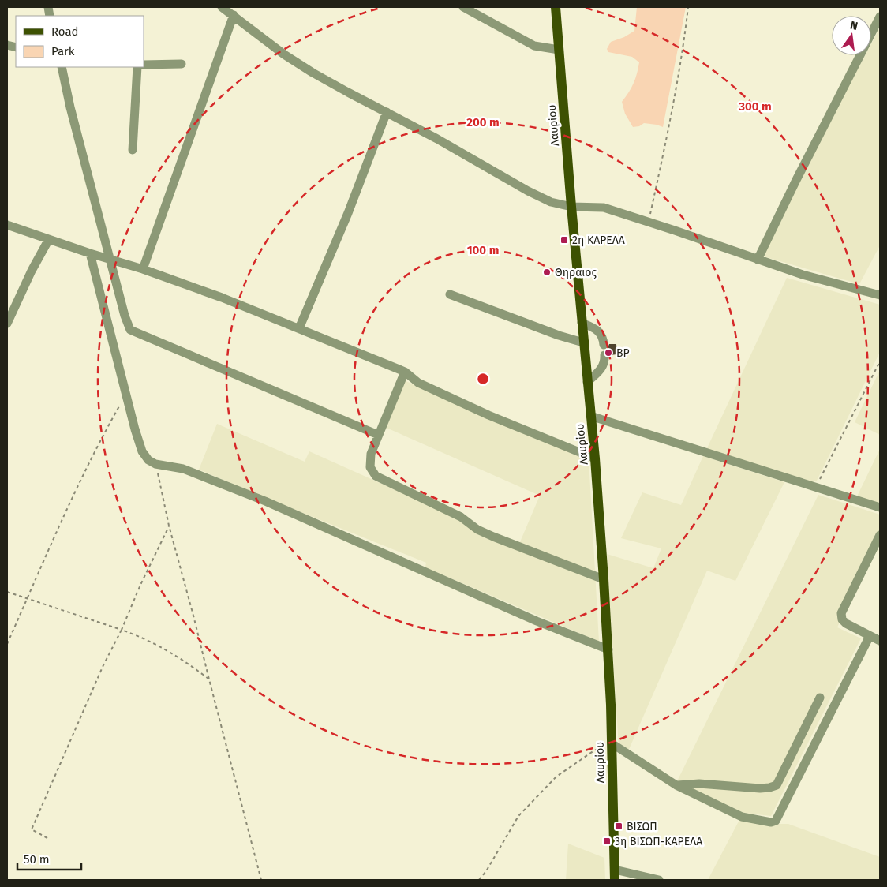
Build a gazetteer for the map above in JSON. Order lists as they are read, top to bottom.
{
  "streets": {
    "main road": ["Λαυρίου"]
  },
  "places": {
    "transit": ["2η ΚΑΡΕΛΑ", "ΒΙΣΩΠ", "3η ΒΙΣΩΠ-ΚΑΡΕΛΑ"],
    "other": ["Θηραιος", "BP"]
  },
  "legend": ["Road", "Park"],
  "scale_bar": "50 m",
  "north": "top",
  "rings": ["300 m", "200 m", "100 m"]
}
